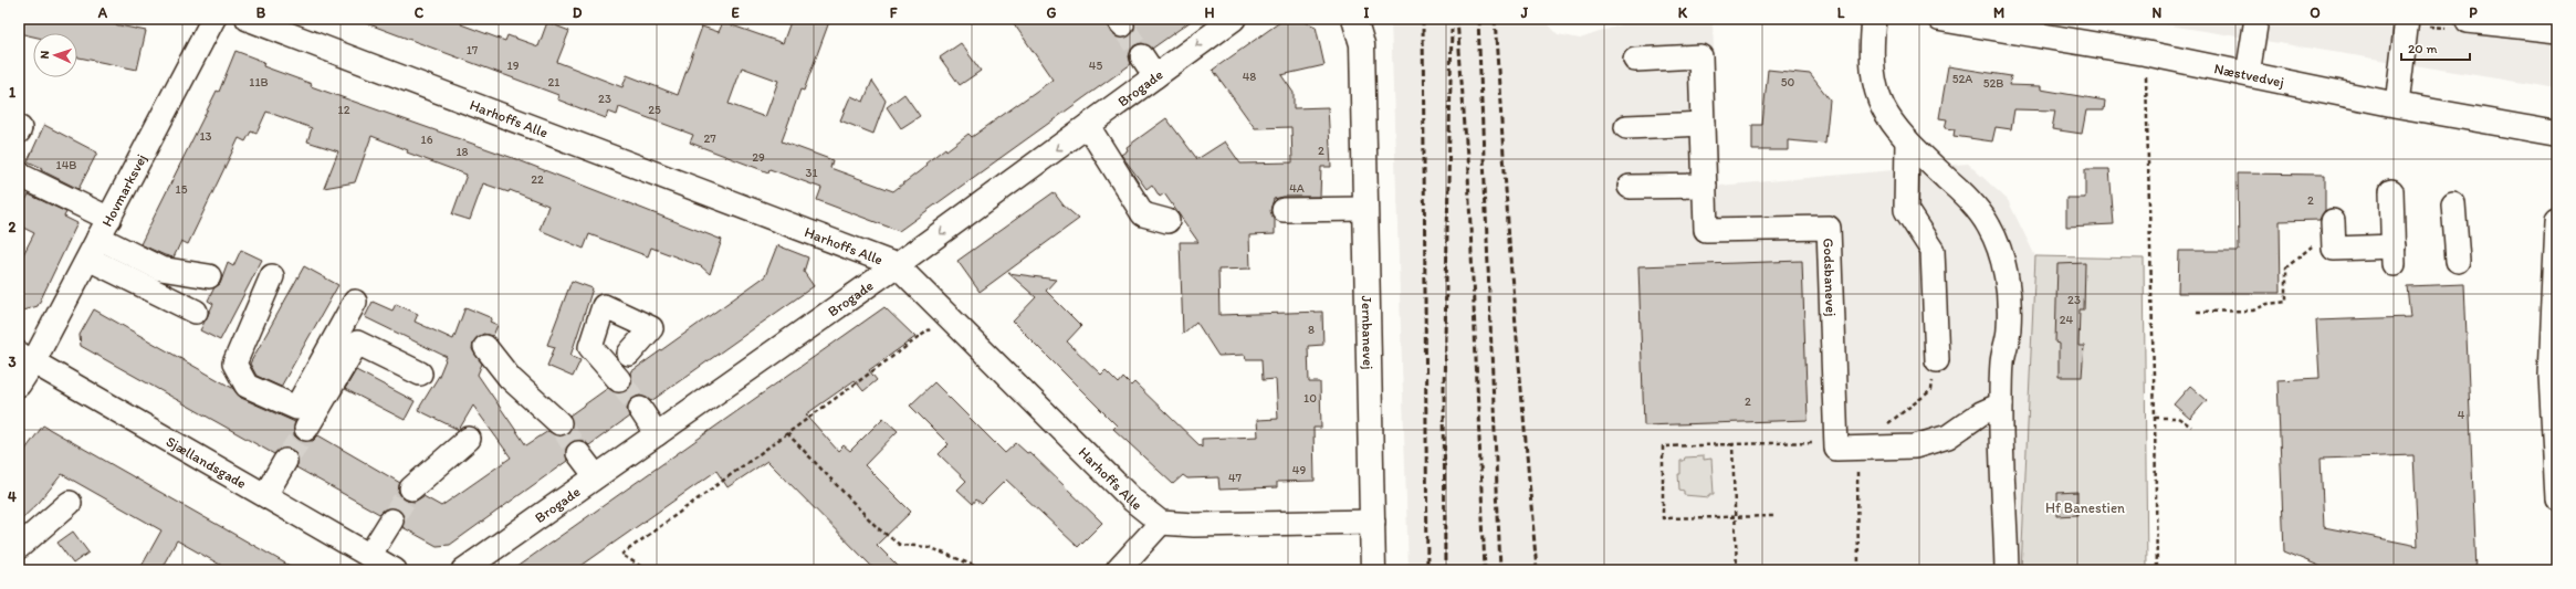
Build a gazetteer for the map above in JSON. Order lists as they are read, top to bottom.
{
  "streets": {
    "main road": ["Næstvedvej", "Jernbanevej"],
    "street": [
      "Brogade",
      "Harhoffs Alle",
      "Hovmarksvej",
      "Godsbanevej",
      "Sjællandsgade"
    ]
  },
  "crossings": [
    ["Brogade", "Harhoffs Alle"],
    ["Hovmarksvej", "Sjællandsgade"]
  ],
  "one_way": ["Brogade"],
  "parks": ["Hf Banestien"],
  "house_numbers": [
    "17",
    "19",
    "45",
    "48",
    "52A",
    "11B",
    "21",
    "50",
    "52B",
    "23",
    "12",
    "25",
    "13",
    "27",
    "16",
    "2",
    "18",
    "29",
    "14B",
    "31",
    "22",
    "4A",
    "15",
    "2",
    "23",
    "24",
    "8",
    "10",
    "2",
    "4",
    "49",
    "47"
  ],
  "scale_bar": "20 m",
  "north": "left",
  "grid": {
    "columns": [
      "A",
      "B",
      "C",
      "D",
      "E",
      "F",
      "G",
      "H",
      "I",
      "J",
      "K",
      "L",
      "M",
      "N",
      "O",
      "P"
    ],
    "rows": [
      "1",
      "2",
      "3",
      "4"
    ]
  }
}
